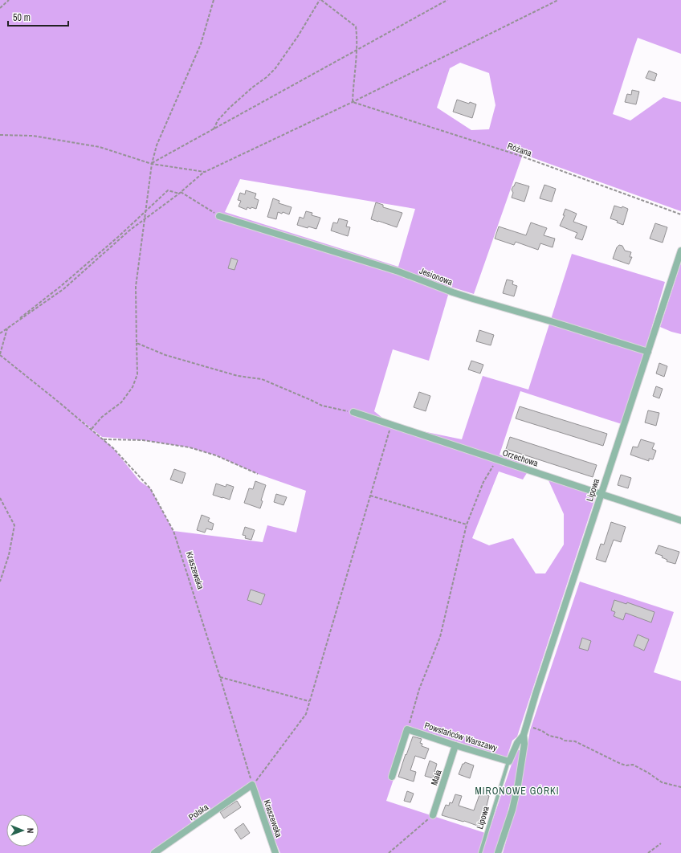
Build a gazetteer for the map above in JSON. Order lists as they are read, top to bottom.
{
  "streets": {
    "street": [
      "Jesionowa",
      "Orzechowa",
      "Lipowa",
      "Kraszewska",
      "Powstańców Warszawy",
      "Mała",
      "Polska"
    ],
    "path": ["Różana"]
  },
  "crossings": [
    ["Jesionowa", "Lipowa"],
    ["Orzechowa", "Lipowa"],
    ["Lipowa", "Powstańców Warszawy"],
    ["Kraszewska", "Polska"],
    ["Powstańców Warszawy", "Mała"]
  ],
  "districts": ["MIRONOWE GÓRKI"],
  "scale_bar": "50 m",
  "north": "right"
}
